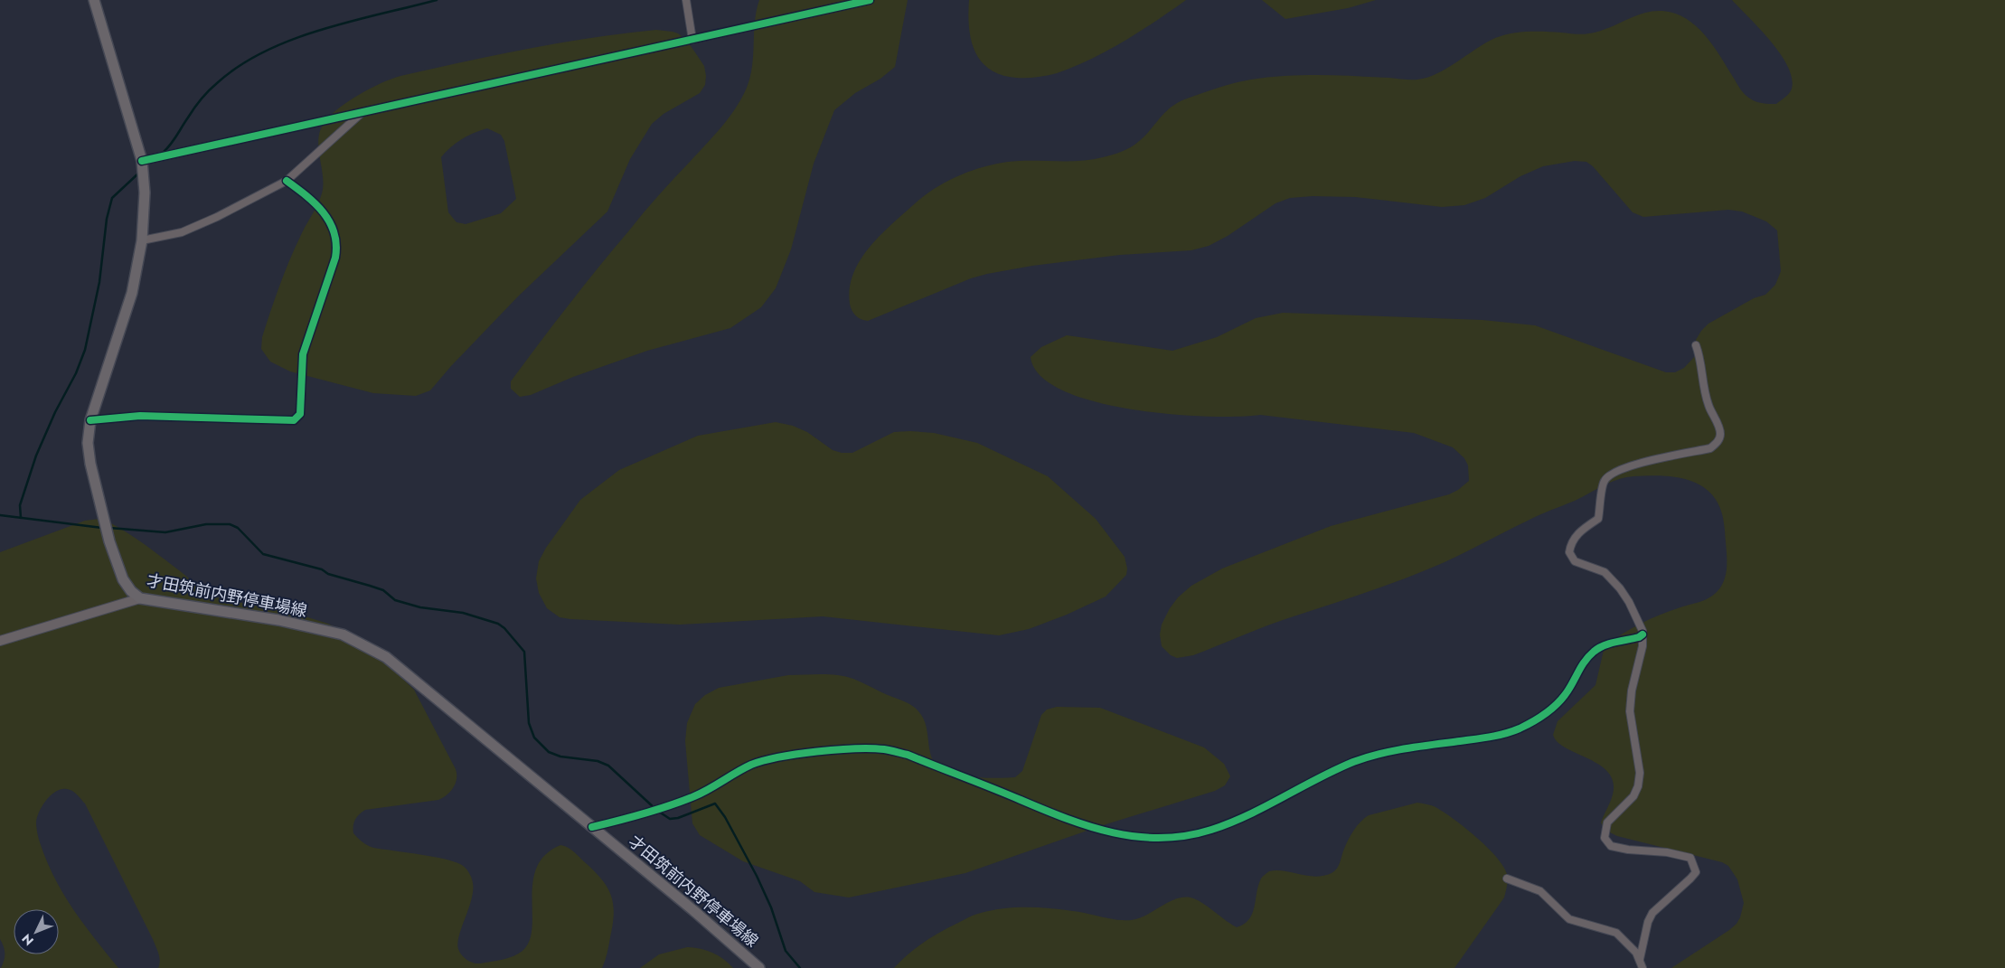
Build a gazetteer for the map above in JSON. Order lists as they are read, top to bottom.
{
  "streets": {
    "main road": ["才田筑前内野停車場線"]
  },
  "north": "bottom left"
}
